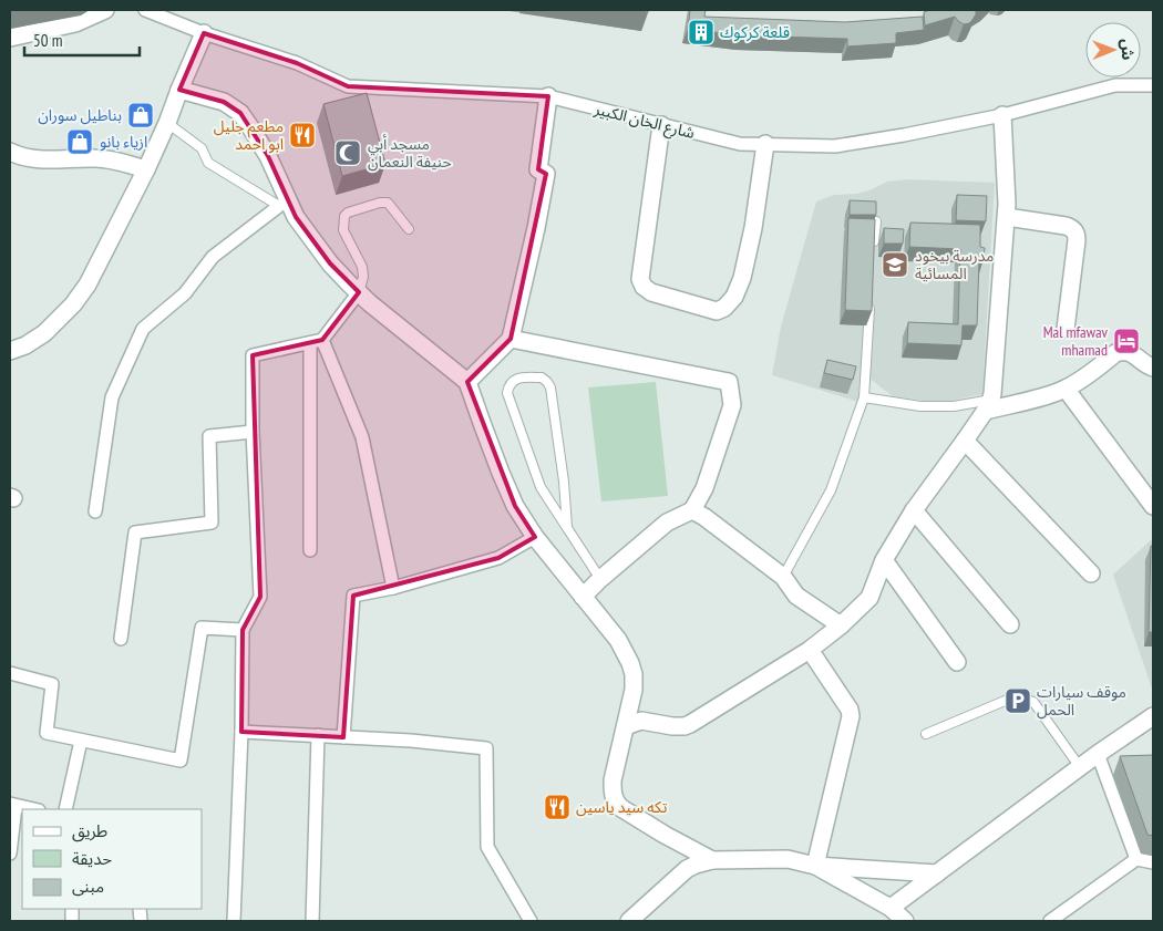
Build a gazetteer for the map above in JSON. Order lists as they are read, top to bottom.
{
  "streets": {
    "street": ["شارع الخان الكبير"]
  },
  "places": {
    "building": ["قلعة كركوك"],
    "shop": ["بناطيل سوران", "ازياء بانو"],
    "restaurant": ["مطعم جليل ابو احمد", "تكه سيد ياسين"],
    "mosque": ["مسجد أبي حنيفة النعمان"],
    "school or university": ["مدرسة بيخود المسائية"],
    "hotel": ["Mal mfawav mhamad"],
    "parking": ["موقف سيارات الحمل"]
  },
  "legend": ["طريق", "حديقة", "مبنى"],
  "scale_bar": "50 m",
  "north": "right"
}
